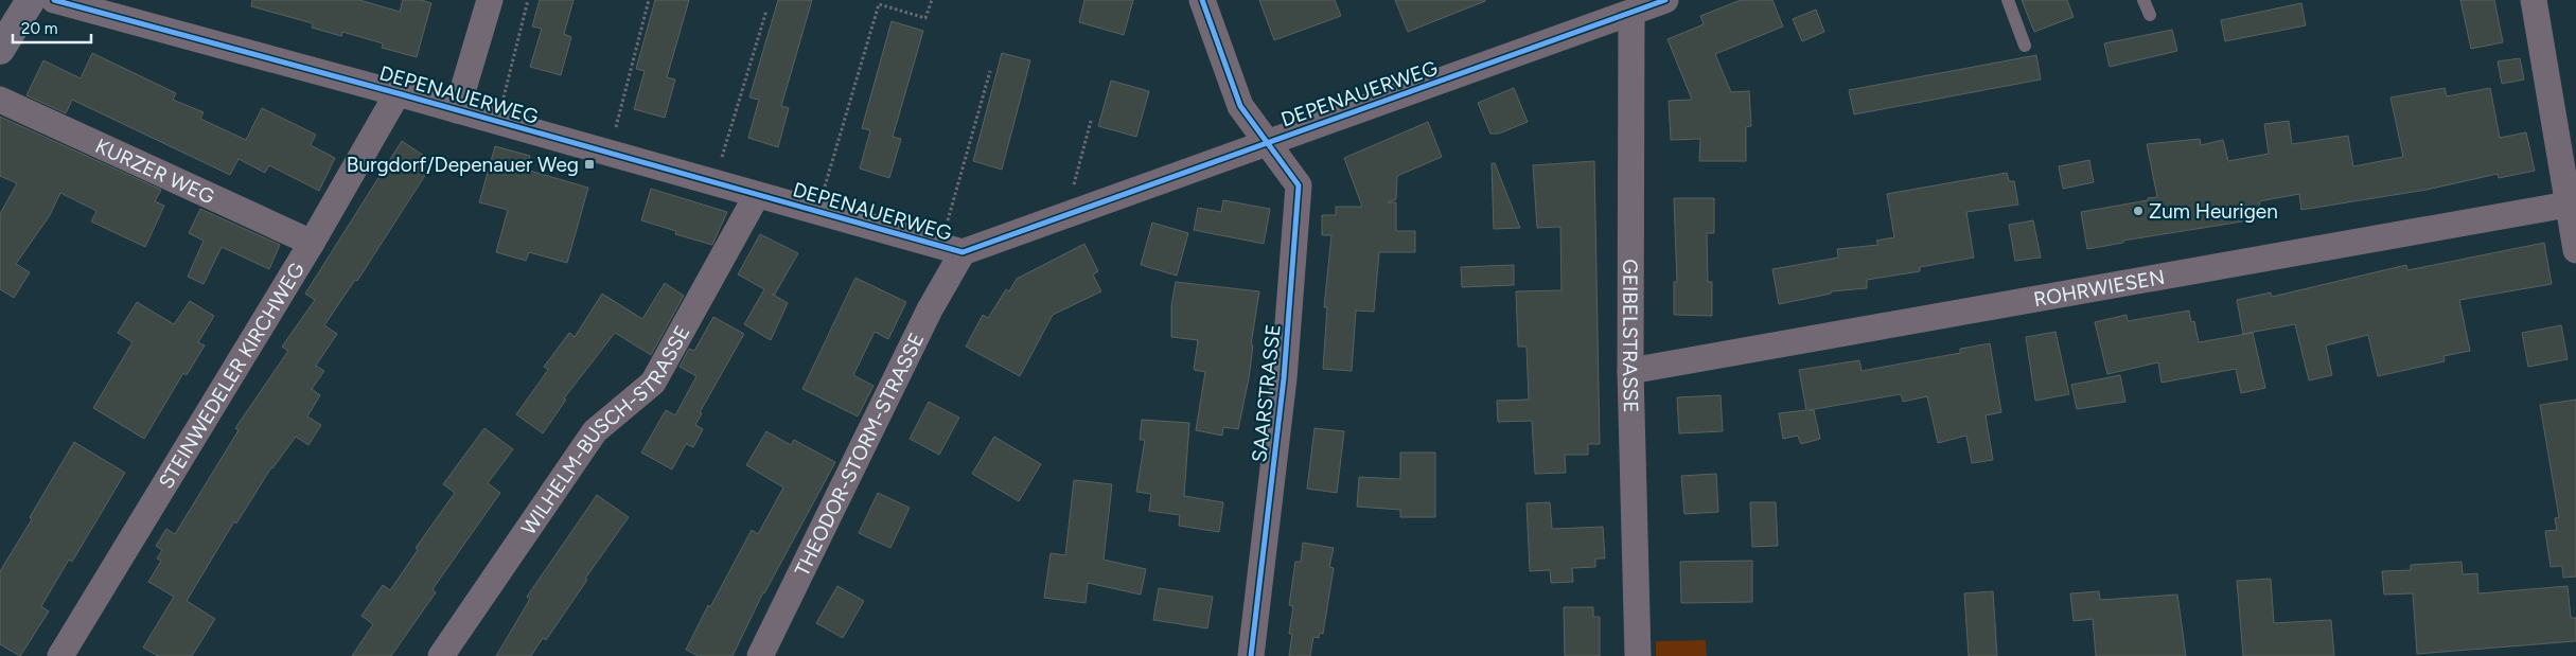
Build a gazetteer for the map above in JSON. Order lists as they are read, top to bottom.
{
  "streets": {
    "street": [
      "DEPENAUERWEG",
      "KURZER WEG",
      "ROHRWIESEN",
      "GEIBELSTRASSE",
      "STEINWEDELER KIRCHWEG",
      "SAARSTRASSE",
      "WILHELM-BUSCH-STRASSE",
      "THEODOR-STORM-STRASSE"
    ]
  },
  "crossings": [
    ["DEPENAUERWEG", "GEIBELSTRASSE"],
    ["DEPENAUERWEG", "STEINWEDELER KIRCHWEG"],
    ["DEPENAUERWEG", "SAARSTRASSE"],
    ["DEPENAUERWEG", "WILHELM-BUSCH-STRASSE"],
    ["DEPENAUERWEG", "THEODOR-STORM-STRASSE"],
    ["KURZER WEG", "STEINWEDELER KIRCHWEG"],
    ["ROHRWIESEN", "GEIBELSTRASSE"]
  ],
  "places": {
    "transit": ["Burgdorf/Depenauer Weg"],
    "other": ["Zum Heurigen"]
  },
  "scale_bar": "20 m"
}
